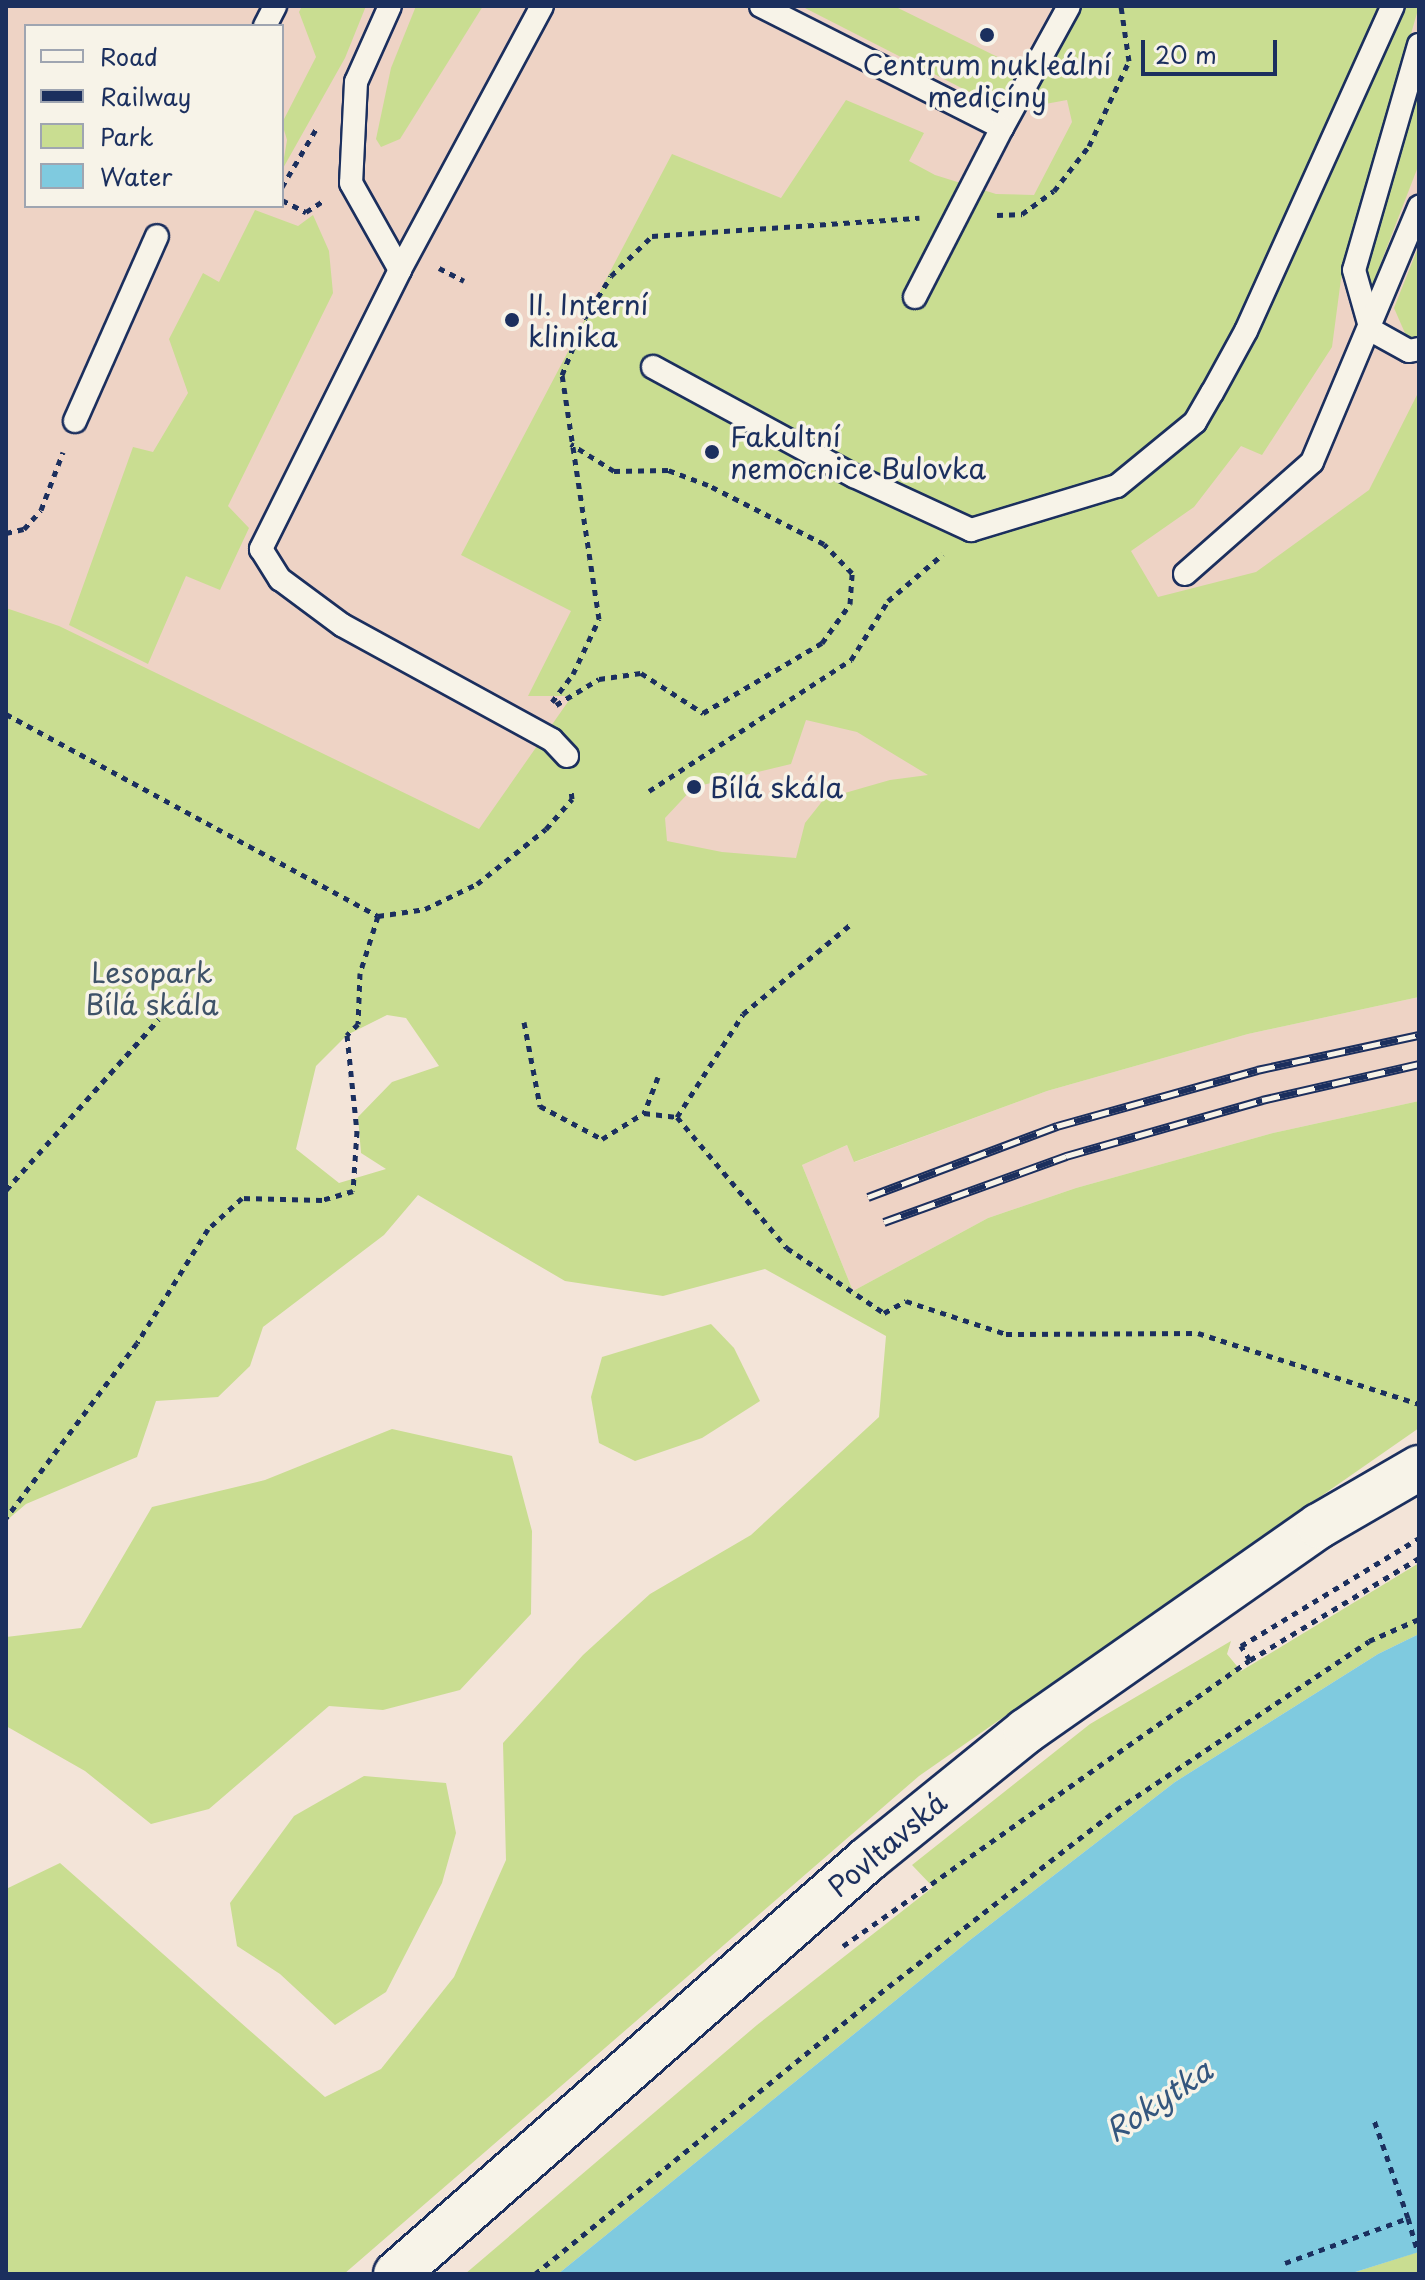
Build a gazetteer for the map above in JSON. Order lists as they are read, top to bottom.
{
  "streets": {
    "main road": ["Povltavská"]
  },
  "water": ["Rokytka"],
  "parks": ["Lesopark Bílá skála"],
  "places": [
    "Centrum nukleální medicíny",
    "II. Interní klinika",
    "Fakultní nemocnice Bulovka",
    "Bílá skála"
  ],
  "legend": [
    "Road",
    "Railway",
    "Park",
    "Water"
  ],
  "scale_bar": "20 m"
}
